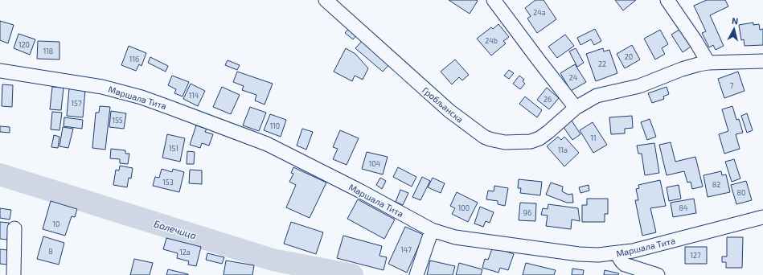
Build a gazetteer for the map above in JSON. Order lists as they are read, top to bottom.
{
  "streets": {
    "street": ["Маршала Тита", "Гробљанска"]
  },
  "water": ["Болечица"],
  "house_numbers": [
    "24a",
    "24b",
    "120",
    "118",
    "20",
    "116",
    "22",
    "24",
    "7",
    "114",
    "26",
    "157",
    "155",
    "110",
    "11",
    "151",
    "11a",
    "104",
    "153",
    "82",
    "80",
    "100",
    "84",
    "96",
    "10",
    "147",
    "8",
    "12a",
    "127"
  ],
  "north": "top"
}
